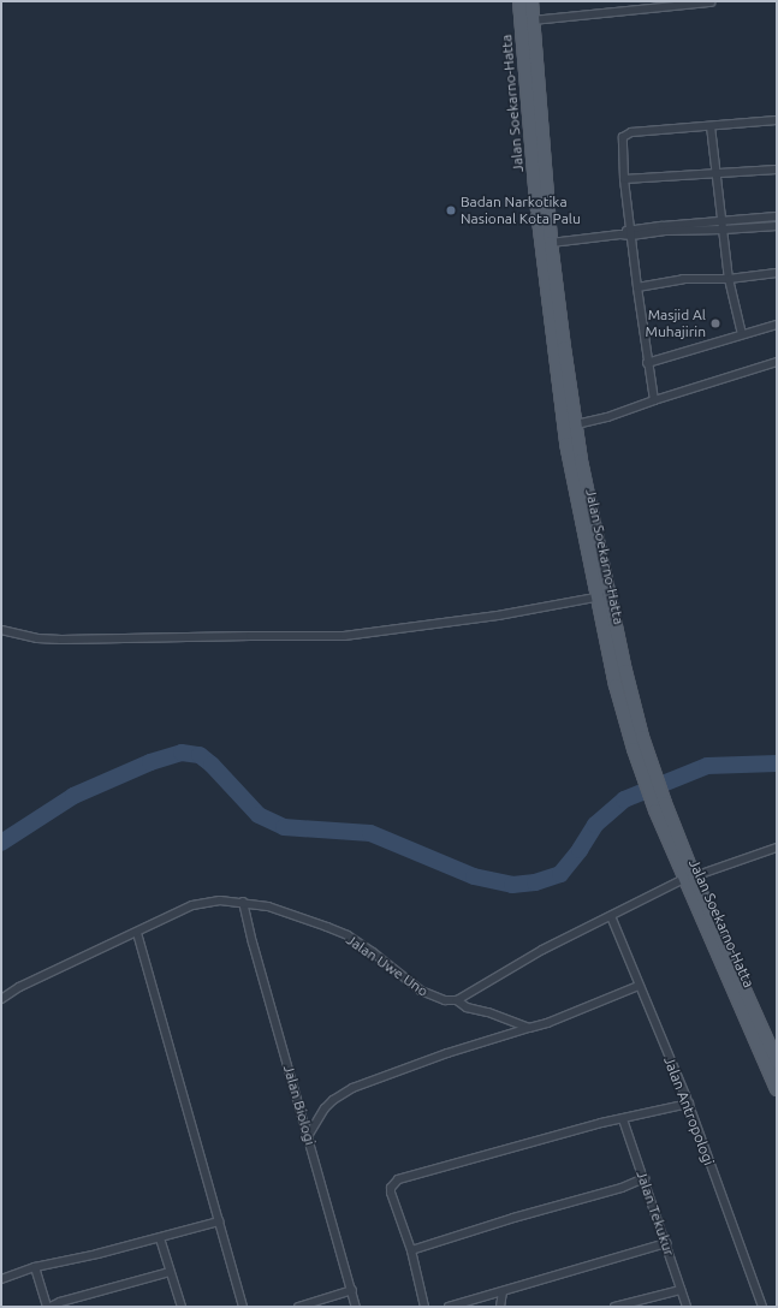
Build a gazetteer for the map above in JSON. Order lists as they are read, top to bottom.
{
  "streets": {
    "main road": ["Jalan Soekarno-Hatta"],
    "street": [
      "Jalan Uwe Uno",
      "Jalan Biologi",
      "Jalan Antropologi",
      "Jalan Tekukur"
    ]
  },
  "crossings": [
    ["Jalan Uwe Uno", "Jalan Biologi"]
  ],
  "places": ["Badan Narkotika Nasional Kota Palu", "Masjid Al Muhajirin"]
}
